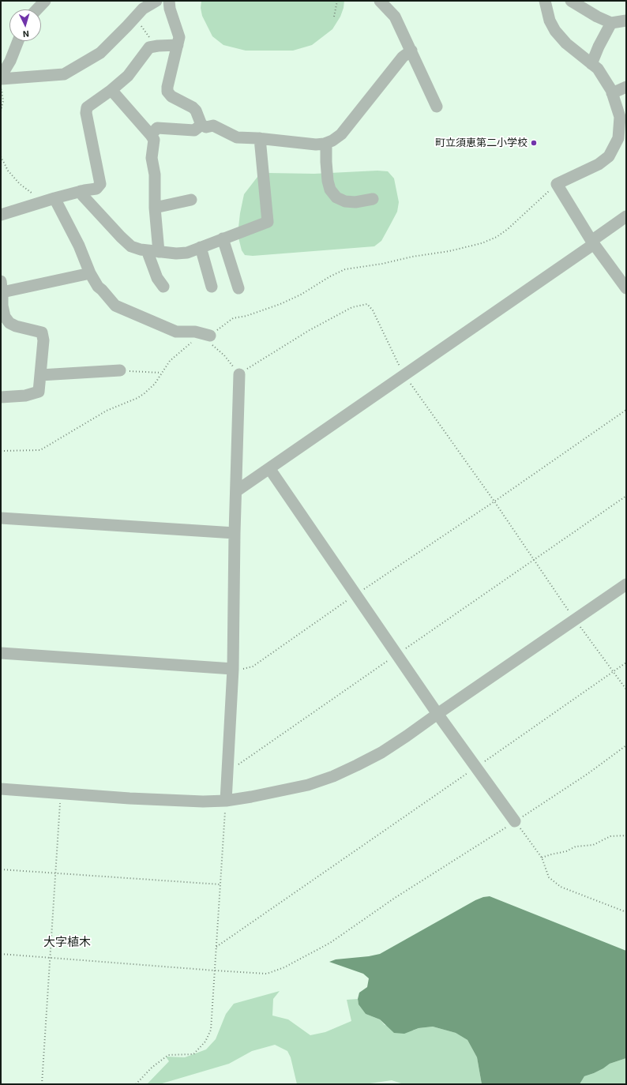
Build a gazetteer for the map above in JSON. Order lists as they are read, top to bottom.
{
  "districts": ["大字植木"],
  "places": ["町立須恵第二小学校"],
  "north": "bottom"
}
